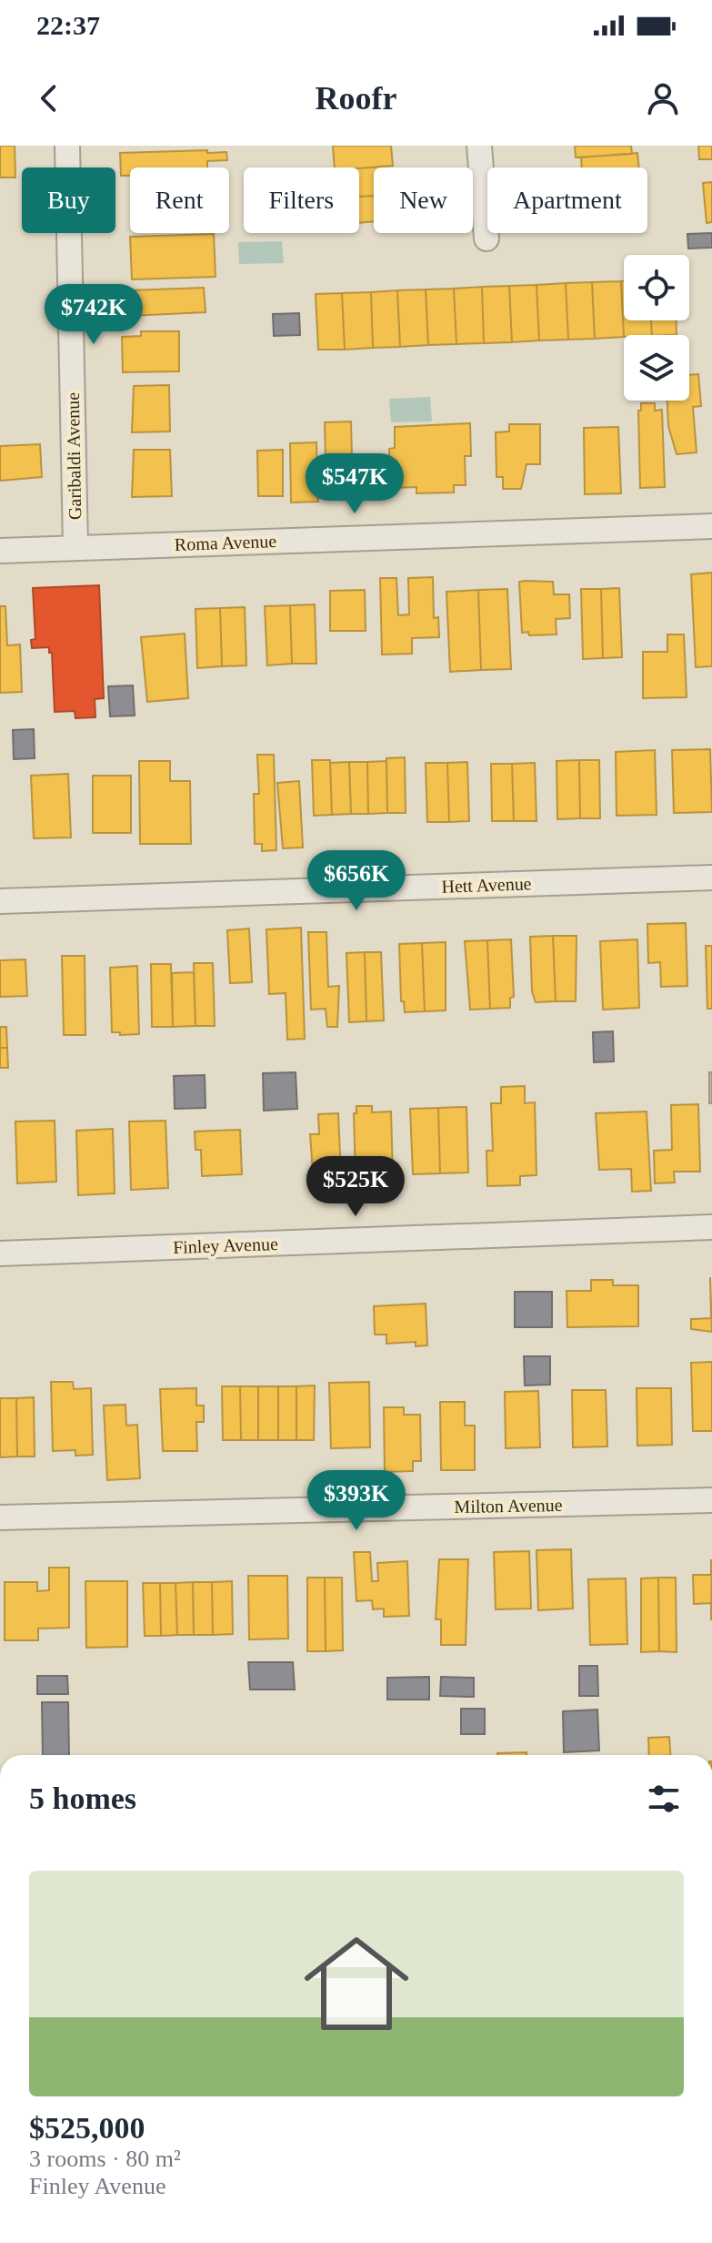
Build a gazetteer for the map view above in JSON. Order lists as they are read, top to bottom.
{
  "streets": {
    "street": [
      "Garibaldi Avenue",
      "Roma Avenue",
      "Hett Avenue",
      "Finley Avenue",
      "Milton Avenue"
    ]
  },
  "crossings": [
    ["Garibaldi Avenue", "Roma Avenue"]
  ],
  "page": {
    "status": "22:37",
    "header": "Roofr",
    "chip": [
      "Buy",
      "Rent",
      "Filters",
      "New",
      "Apartment"
    ],
    "price": [
      "$742K",
      "$547K",
      "$656K",
      "$525K",
      "$393K"
    ],
    "heading": "5 homes",
    "list": [
      {
        "name": "$525,000",
        "note": "3 rooms · 80 m² · Finley Avenue"
      }
    ]
  }
}
